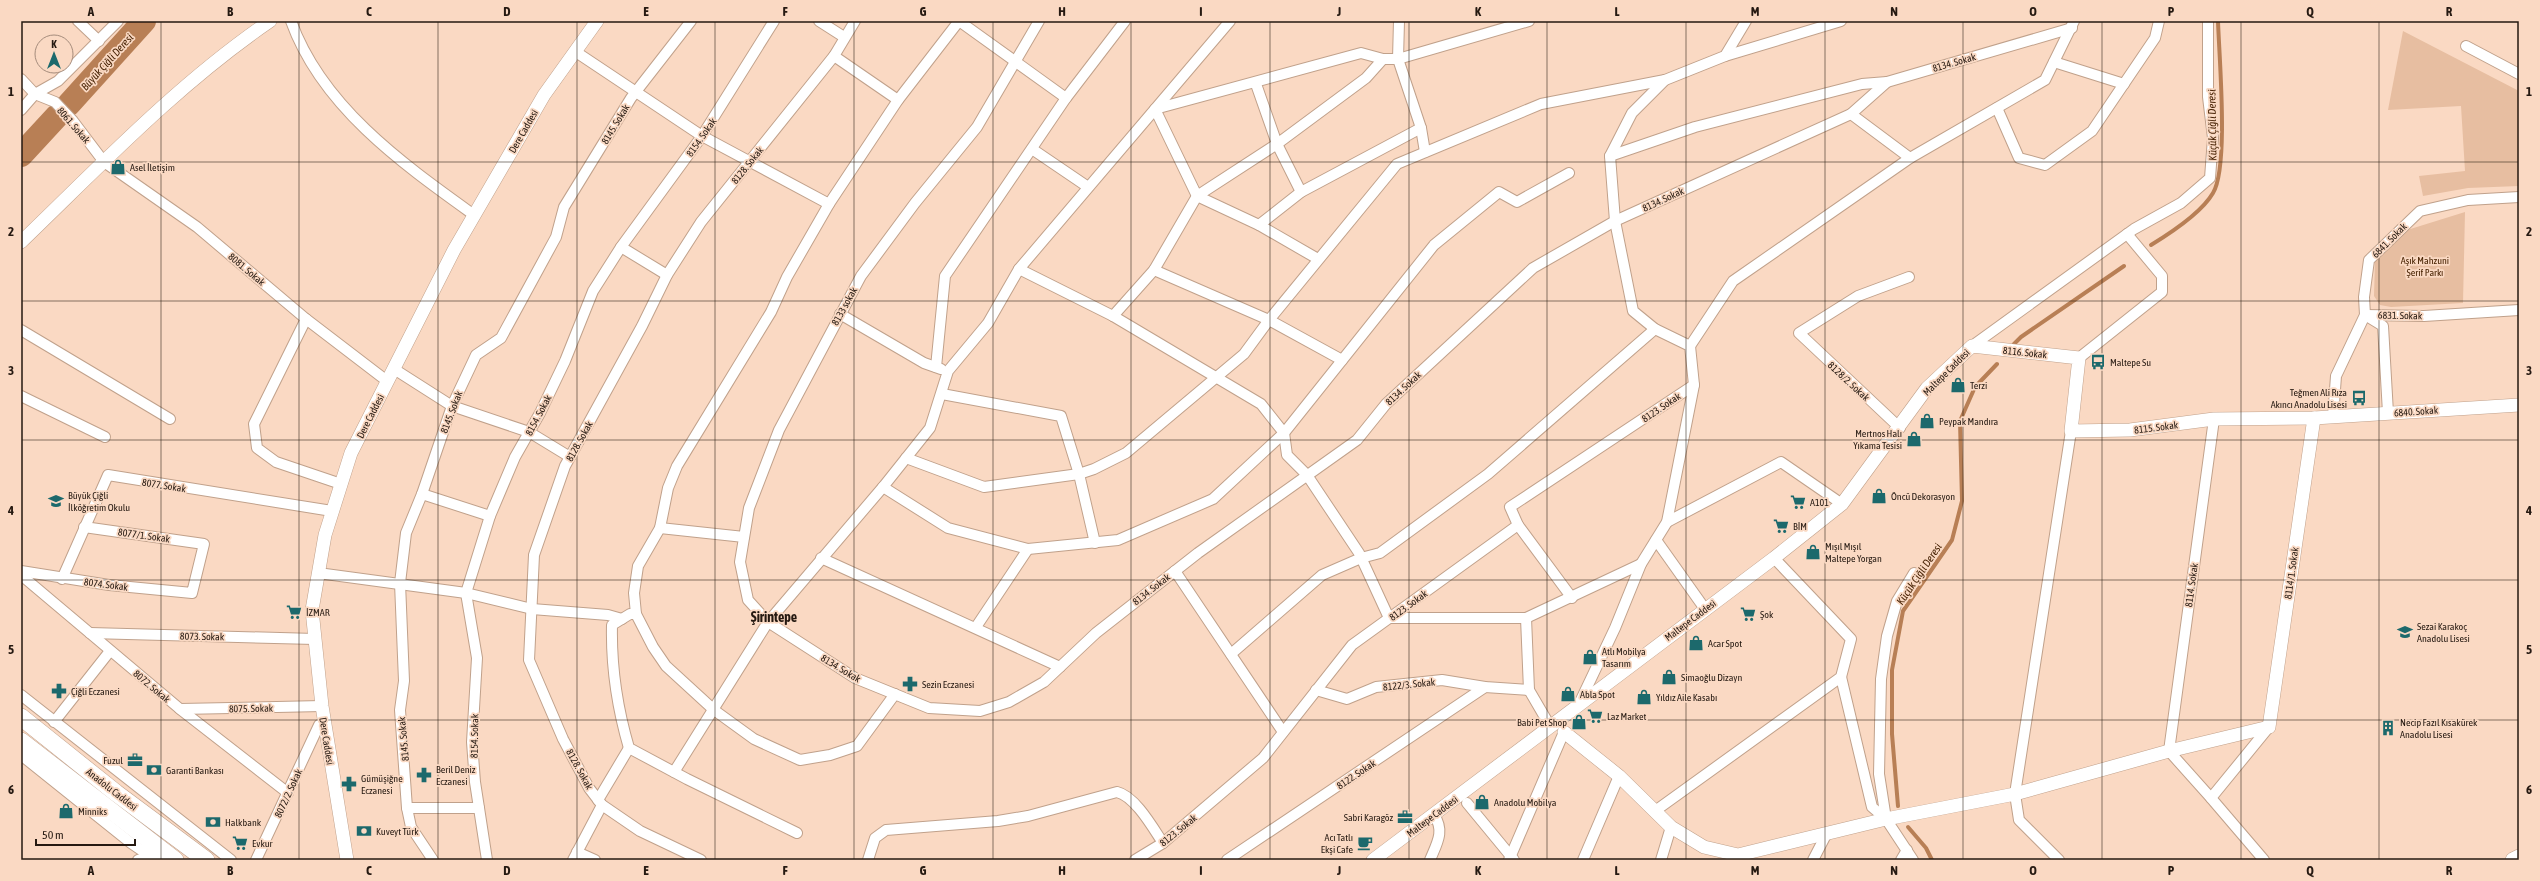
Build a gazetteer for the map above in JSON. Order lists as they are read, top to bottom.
{
  "streets": {
    "highway": ["Anadolu Caddesi"],
    "street": [
      "8134. Sokak",
      "8145. Sokak",
      "8061. Sokak",
      "Dere Caddesi",
      "8154. Sokak",
      "8128. Sokak",
      "6841. Sokak",
      "8081. Sokak",
      "8133 sokak",
      "6831. Sokak",
      "8116. Sokak",
      "Maltepe Caddesi",
      "8128/2. Sokak",
      "8123. Sokak",
      "6840. Sokak",
      "8115. Sokak",
      "8077. Sokak",
      "8077/1. Sokak",
      "8114/1. Sokak",
      "8074. Sokak",
      "8114. Sokak",
      "8073. Sokak",
      "8122/3. Sokak",
      "8072. Sokak",
      "8075. Sokak",
      "8122. Sokak",
      "8072/2. Sokak"
    ]
  },
  "crossings": [
    ["8134. Sokak", "8133 sokak"],
    ["8061. Sokak", "8081. Sokak"],
    ["Dere Caddesi", "8081. Sokak"],
    ["Dere Caddesi", "8077. Sokak"],
    ["Dere Caddesi", "8073. Sokak"],
    ["Dere Caddesi", "8075. Sokak"],
    ["6841. Sokak", "6831. Sokak"],
    ["6831. Sokak", "6840. Sokak"],
    ["8116. Sokak", "Maltepe Caddesi"],
    ["Maltepe Caddesi", "8128/2. Sokak"],
    ["8123. Sokak", "8122/3. Sokak"],
    ["6840. Sokak", "8115. Sokak"],
    ["6840. Sokak", "8114/1. Sokak"],
    ["8115. Sokak", "8114/1. Sokak"],
    ["8115. Sokak", "8114. Sokak"],
    ["8077. Sokak", "8077/1. Sokak"],
    ["8077. Sokak", "8074. Sokak"],
    ["8077/1. Sokak", "8074. Sokak"],
    ["8073. Sokak", "8072. Sokak"],
    ["8122/3. Sokak", "8122. Sokak"],
    ["8072. Sokak", "8075. Sokak"],
    ["8072. Sokak", "8072/2. Sokak"]
  ],
  "districts": ["Şirintepe"],
  "water": ["Büyük Çiğli Deresi", "Küçük Çiğli Deresi"],
  "parks": ["Aşık Mahzuni Şerif Parkı"],
  "places": {
    "shop": [
      "Asel İletişim",
      "Terzi",
      "Peypak Mandıra",
      "Mertnos Halı Yıkama Tesisi",
      "Öncü Dekorasyon",
      "Mışıl Mışıl Maltepe Yorgan",
      "Acar Spot",
      "Atlı Mobilya Tasarım",
      "Simaoğlu Dizayn",
      "Abla Spot",
      "Yıldız Aile Kasabı",
      "Babi Pet Shop",
      "Anadolu Mobilya",
      "Minniks"
    ],
    "bus stop": ["Maltepe Su", "Teğmen Ali Rıza Akıncı Anadolu Lisesi"],
    "school or university": ["Büyük Çiğli İlköğretim Okulu", "Sezai Karakoç Anadolu Lisesi"],
    "supermarket": [
      "A101",
      "BİM",
      "İZMAR",
      "Şok",
      "Laz Market",
      "Evkur"
    ],
    "pharmacy": [
      "Sezin Eczanesi",
      "Çiğli Eczanesi",
      "Beril Deniz Eczanesi",
      "Gümüşiğne Eczanesi"
    ],
    "building": ["Necip Fazıl Kısakürek Anadolu Lisesi"],
    "office": ["Fuzul", "Sabri Karagöz"],
    "bank": ["Garanti Bankası", "Halkbank", "Kuveyt Türk"],
    "cafe": ["Acı Tatlı Ekşi Cafe"]
  },
  "scale_bar": "50 m",
  "north": "top",
  "grid": {
    "columns": [
      "A",
      "B",
      "C",
      "D",
      "E",
      "F",
      "G",
      "H",
      "I",
      "J",
      "K",
      "L",
      "M",
      "N",
      "O",
      "P",
      "Q",
      "R"
    ],
    "rows": [
      "1",
      "2",
      "3",
      "4",
      "5",
      "6"
    ]
  }
}
